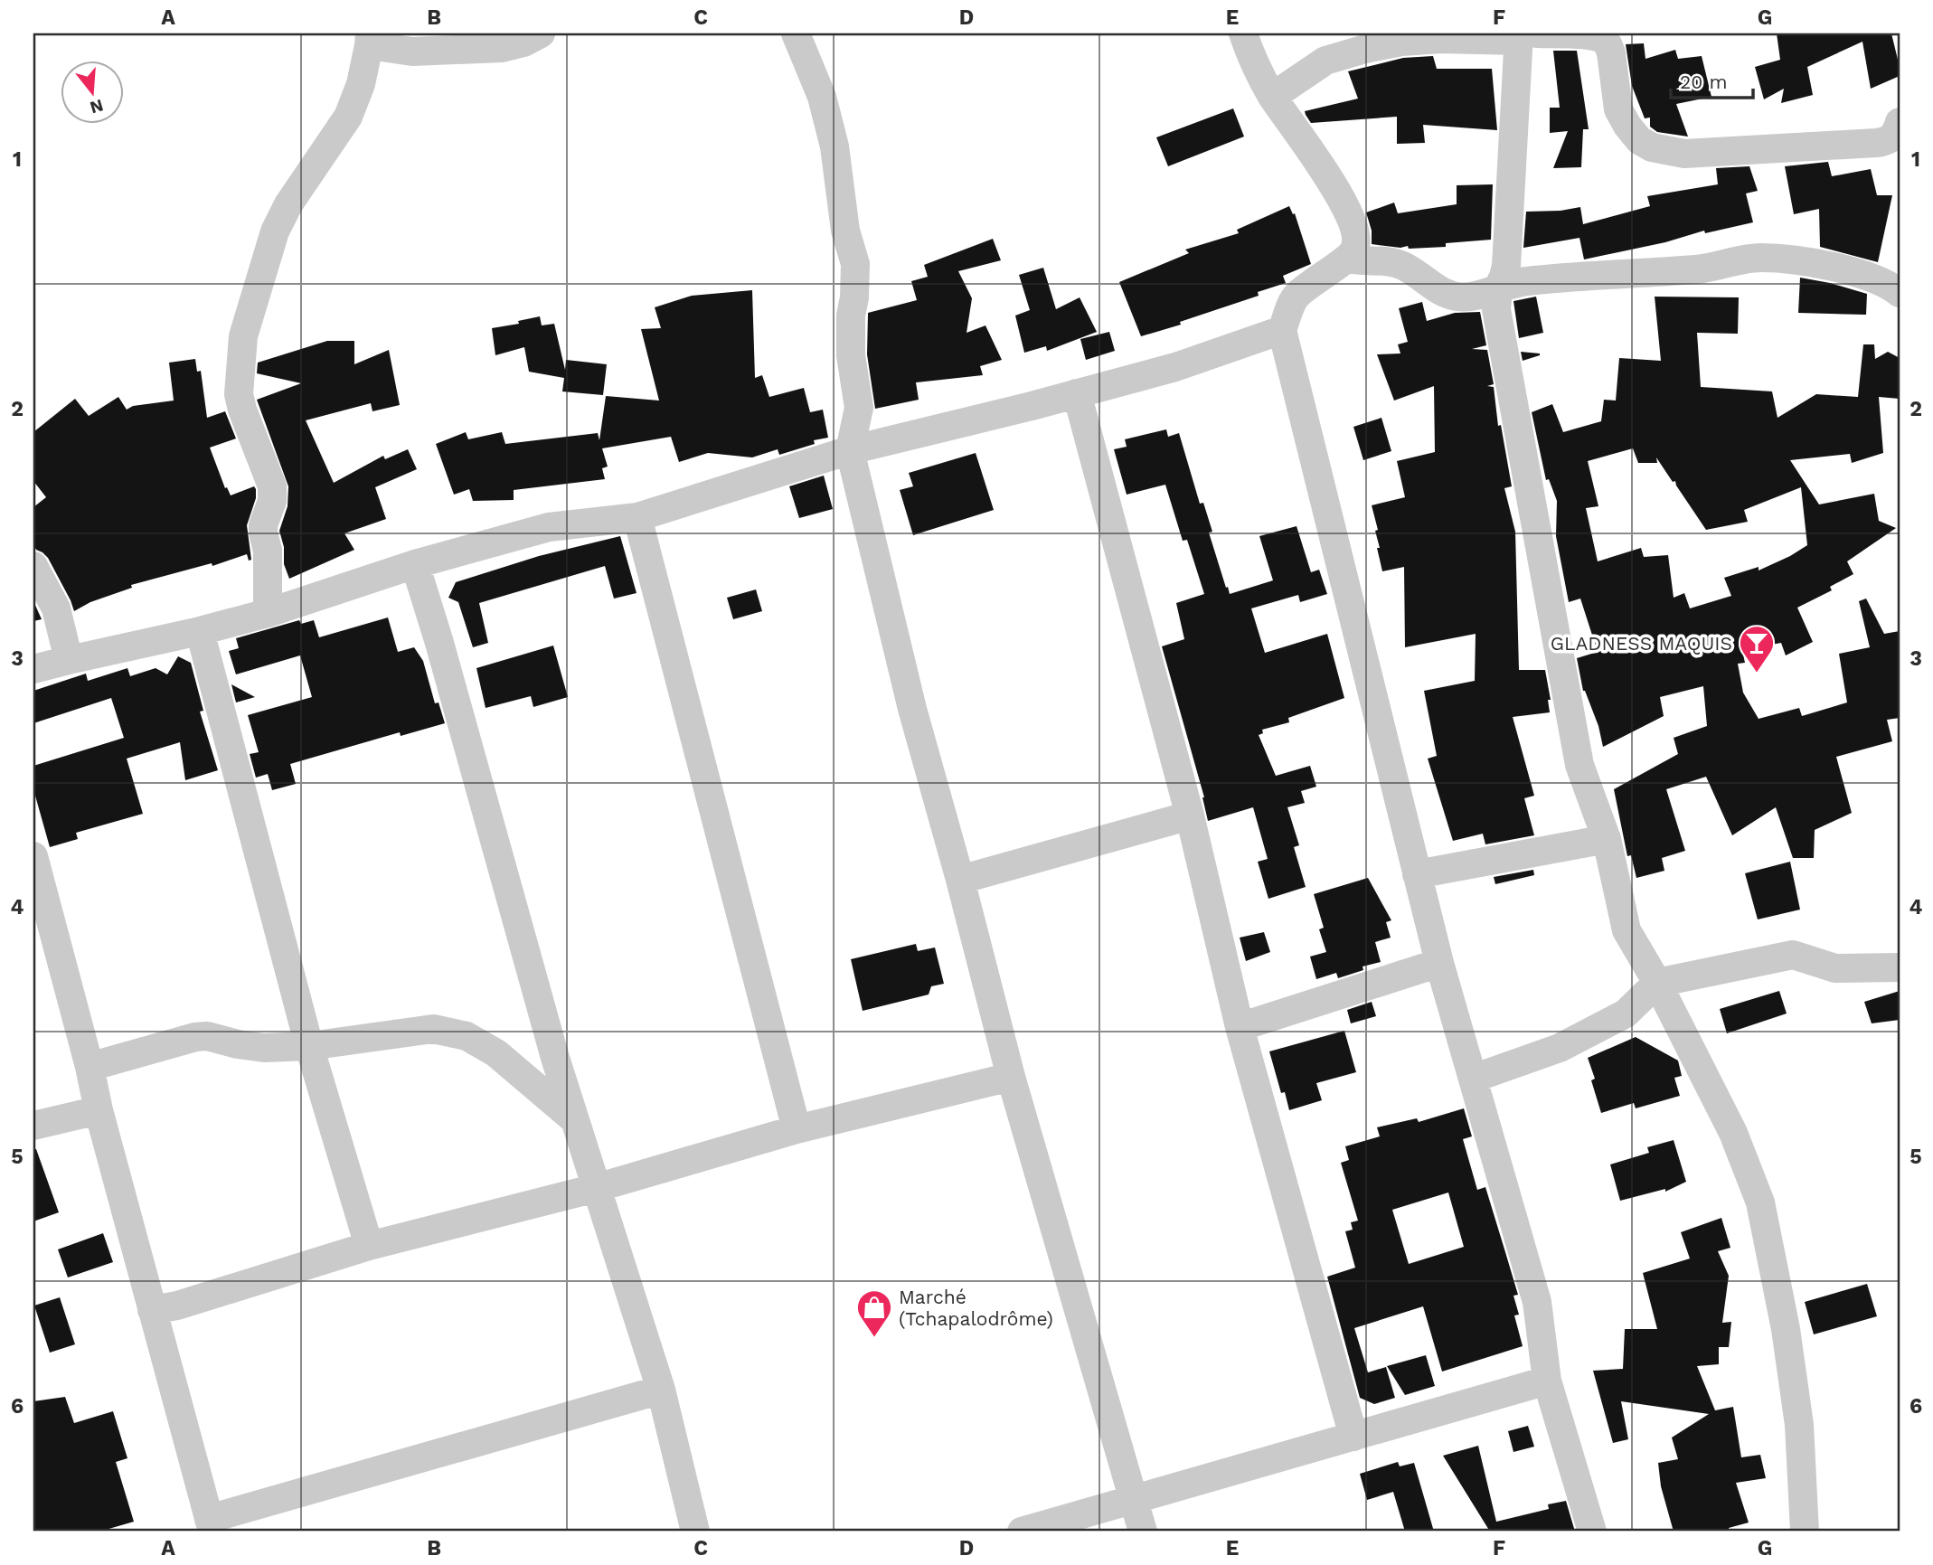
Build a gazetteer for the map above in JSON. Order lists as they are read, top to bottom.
{
  "places": {
    "bar": ["GLADNESS MAQUIS"],
    "shop": ["Marché (Tchapalodrôme)"]
  },
  "scale_bar": "20 m",
  "north": "bottom",
  "grid": {
    "columns": [
      "A",
      "B",
      "C",
      "D",
      "E",
      "F",
      "G"
    ],
    "rows": [
      "1",
      "2",
      "3",
      "4",
      "5",
      "6"
    ]
  }
}
